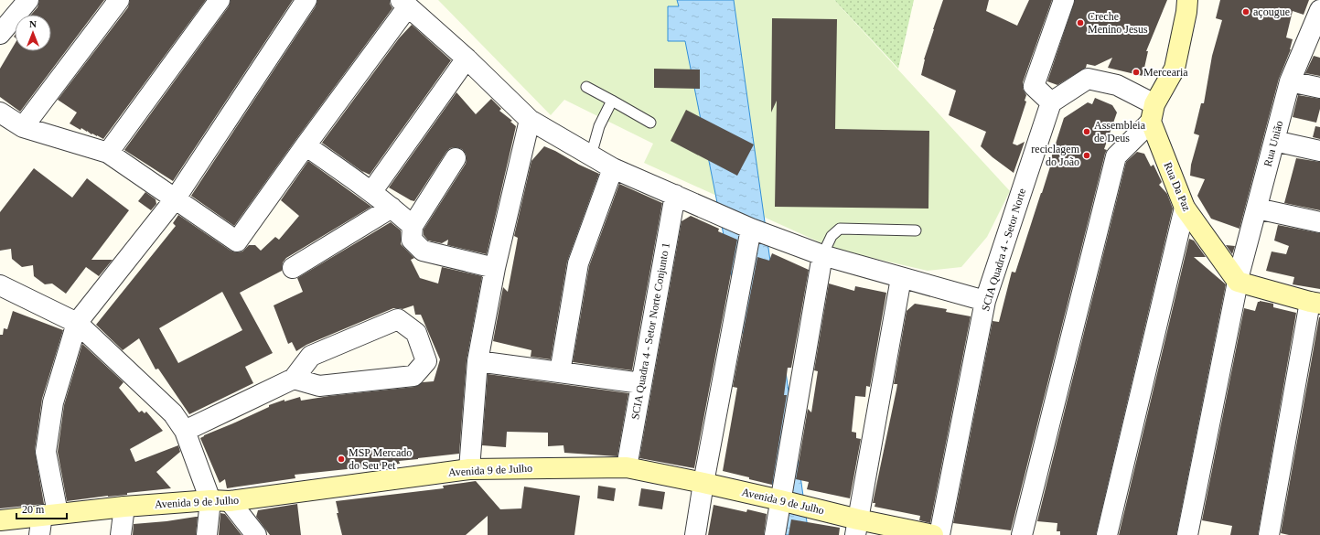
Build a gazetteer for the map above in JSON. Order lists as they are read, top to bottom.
{
  "streets": {
    "street": [
      "Rua União",
      "Rua Da Paz",
      "SCIA Quadra 4 - Setor Norte",
      "SCIA Quadra 4 - Setor Norte Conjunto 1",
      "Avenida 9 de Julho"
    ]
  },
  "crossings": [
    ["Rua União", "Rua Da Paz"],
    ["SCIA Quadra 4 - Setor Norte Conjunto 1", "Avenida 9 de Julho"]
  ],
  "places": [
    "açougue",
    "Creche Menino Jesus",
    "Mercearia",
    "Assembleia de Deus",
    "reciclagem do João",
    "MSP Mercado do Seu Pet"
  ],
  "scale_bar": "20 m",
  "north": "top"
}
